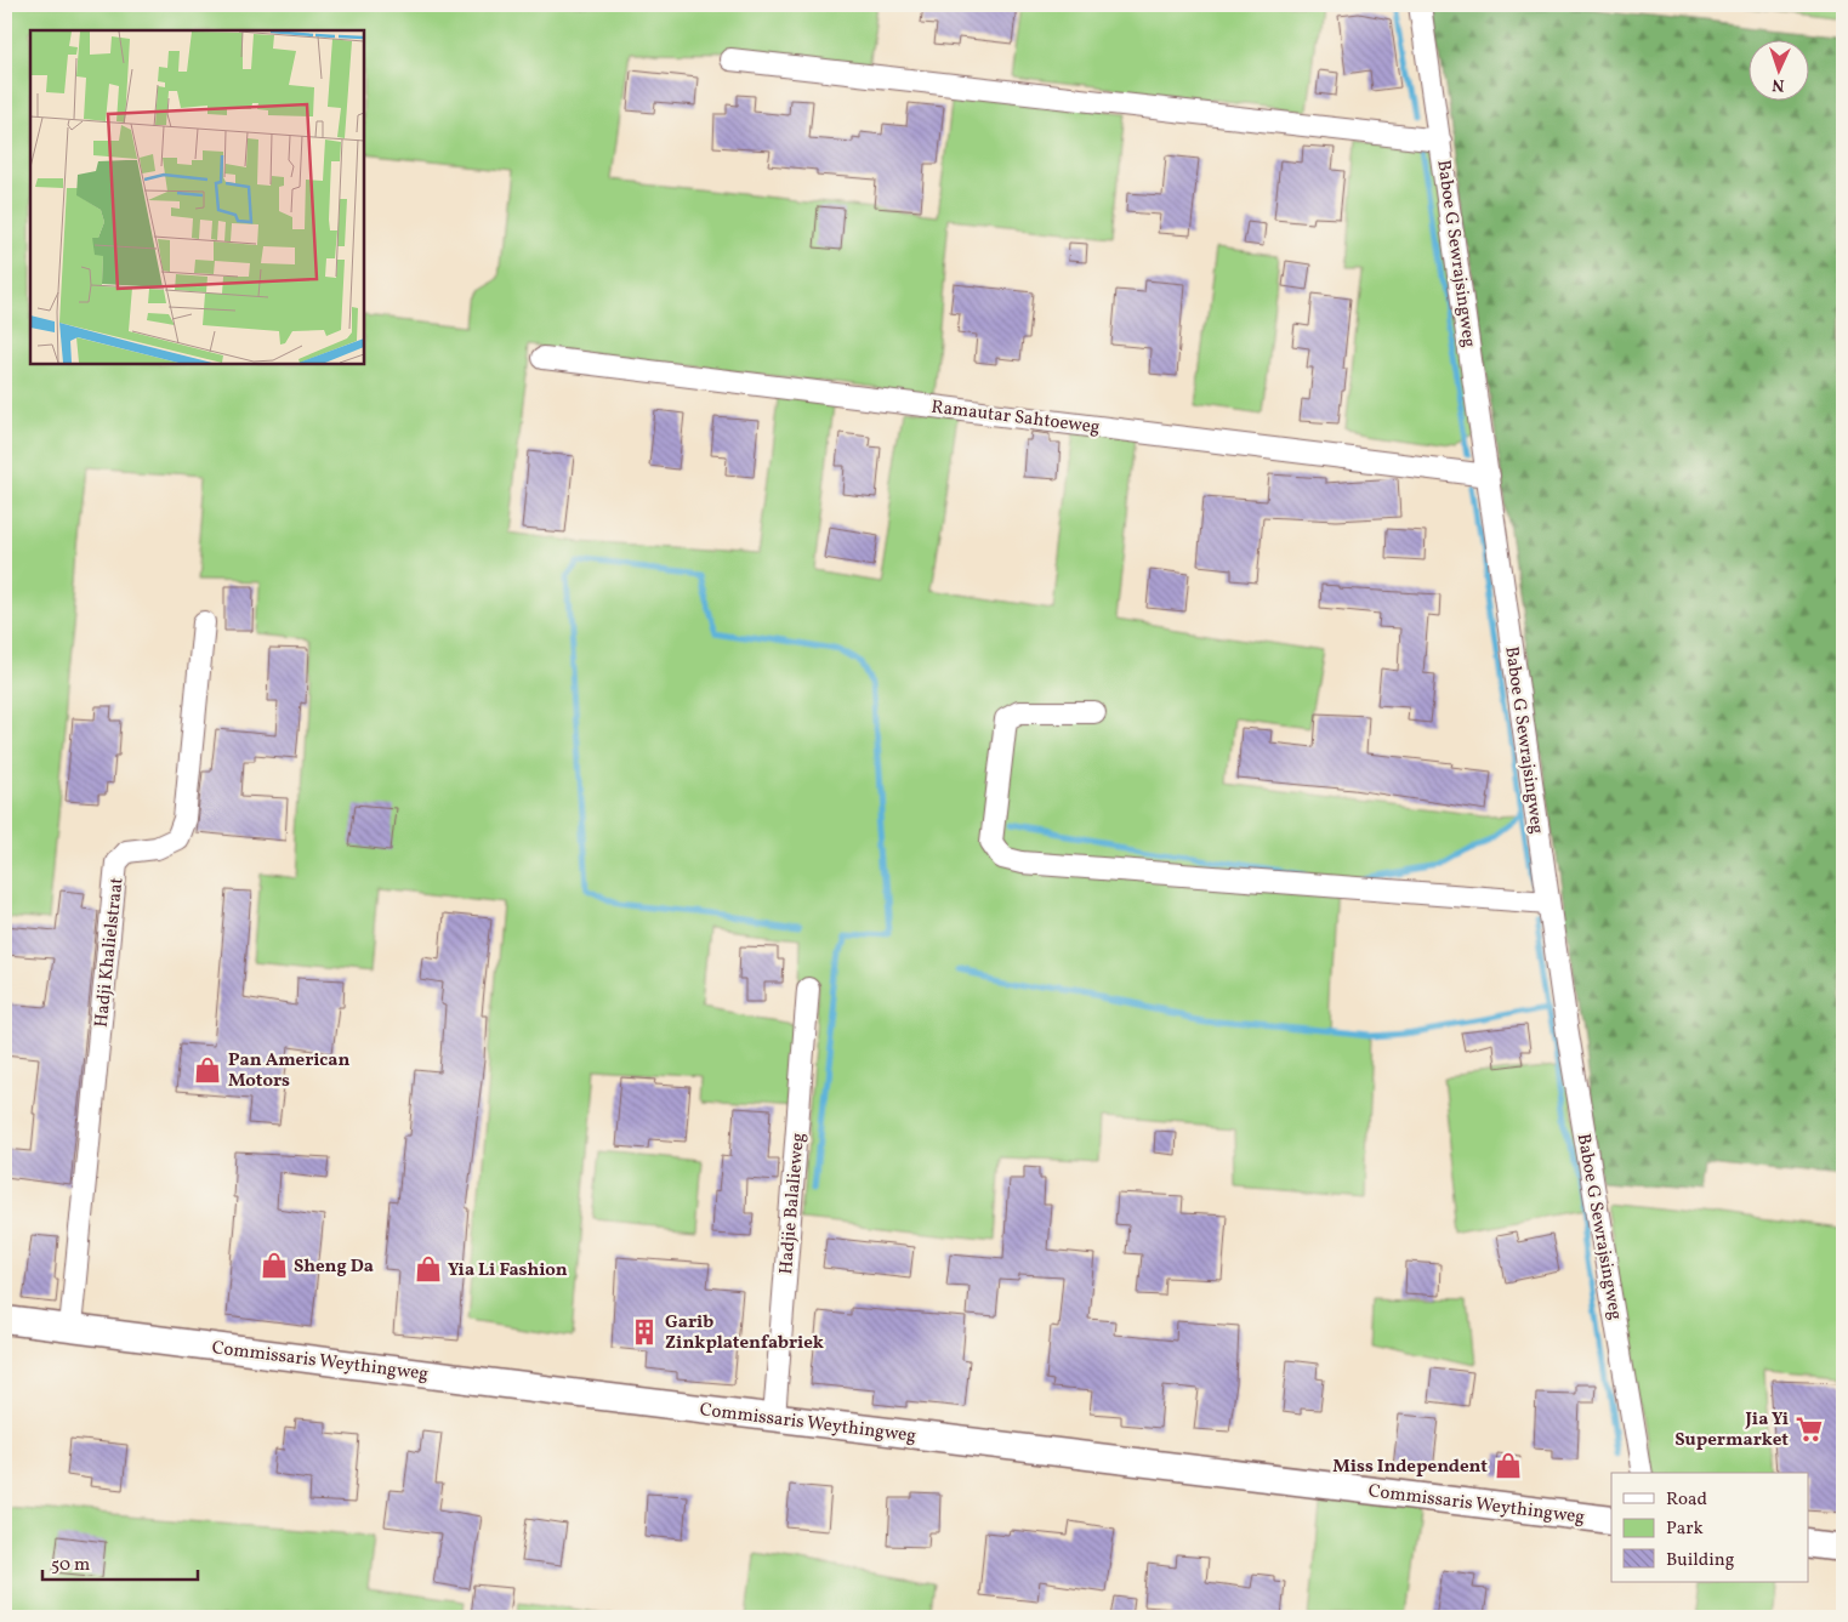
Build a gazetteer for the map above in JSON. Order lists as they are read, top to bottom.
{
  "streets": {
    "main road": ["Commissaris Weythingweg"],
    "street": [
      "Baboe G Sewrajsingweg",
      "Ramautar Sahtoeweg",
      "Hadji Khalielstraat",
      "Hadjie Balalieweg"
    ]
  },
  "crossings": [
    ["Baboe G Sewrajsingweg", "Ramautar Sahtoeweg"],
    ["Hadji Khalielstraat", "Commissaris Weythingweg"],
    ["Hadjie Balalieweg", "Commissaris Weythingweg"]
  ],
  "places": {
    "shop": [
      "Pan American Motors",
      "Sheng Da",
      "Yia Li Fashion",
      "Miss Independent"
    ],
    "building": ["Garib Zinkplatenfabriek"],
    "supermarket": ["Jia Yi Supermarket"]
  },
  "legend": ["Road", "Park", "Building"],
  "scale_bar": "50 m",
  "north": "bottom"
}
